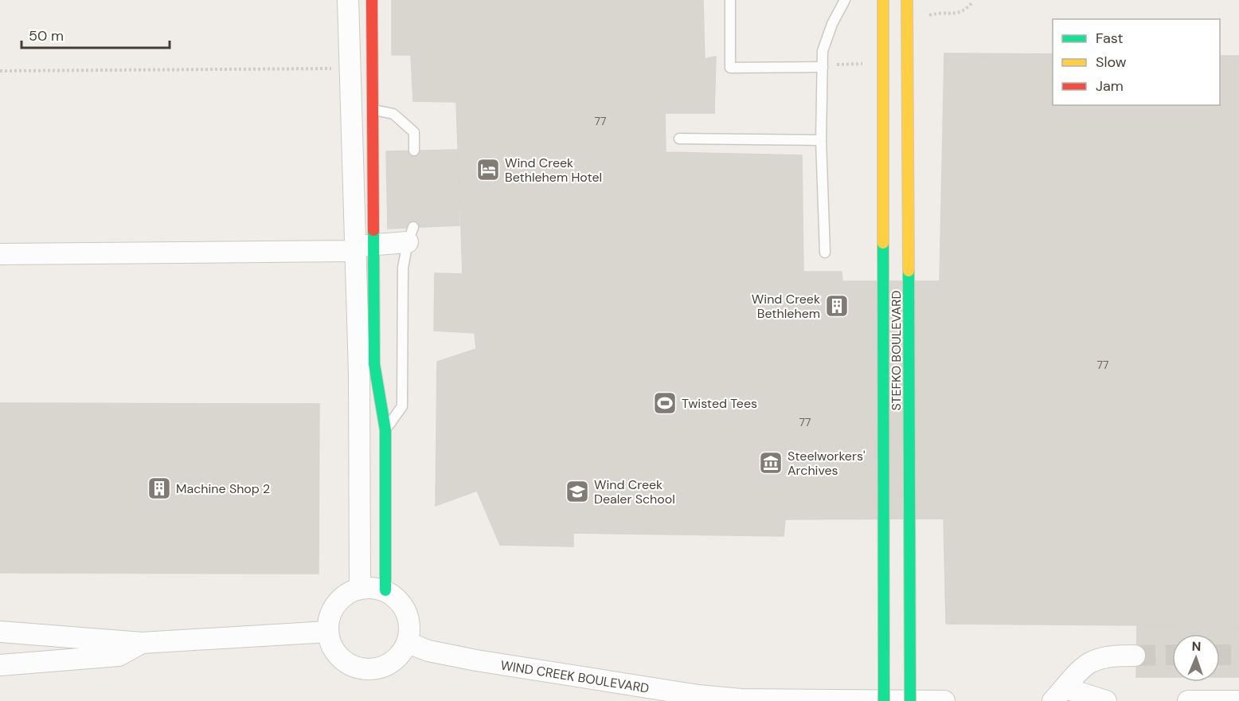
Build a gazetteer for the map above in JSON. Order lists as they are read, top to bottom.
{
  "streets": {
    "main road": ["STEFKO BOULEVARD"],
    "street": ["WIND CREEK BOULEVARD"]
  },
  "places": {
    "hotel": ["Wind Creek Bethlehem Hotel"],
    "building": ["Wind Creek Bethlehem", "Machine Shop 2"],
    "sports": ["Twisted Tees"],
    "museum": ["Steelworkers' Archives"],
    "school or university": ["Wind Creek Dealer School"]
  },
  "house_numbers": ["77", "77", "77"],
  "legend": ["Fast", "Slow", "Jam"],
  "scale_bar": "50 m",
  "north": "top"
}
